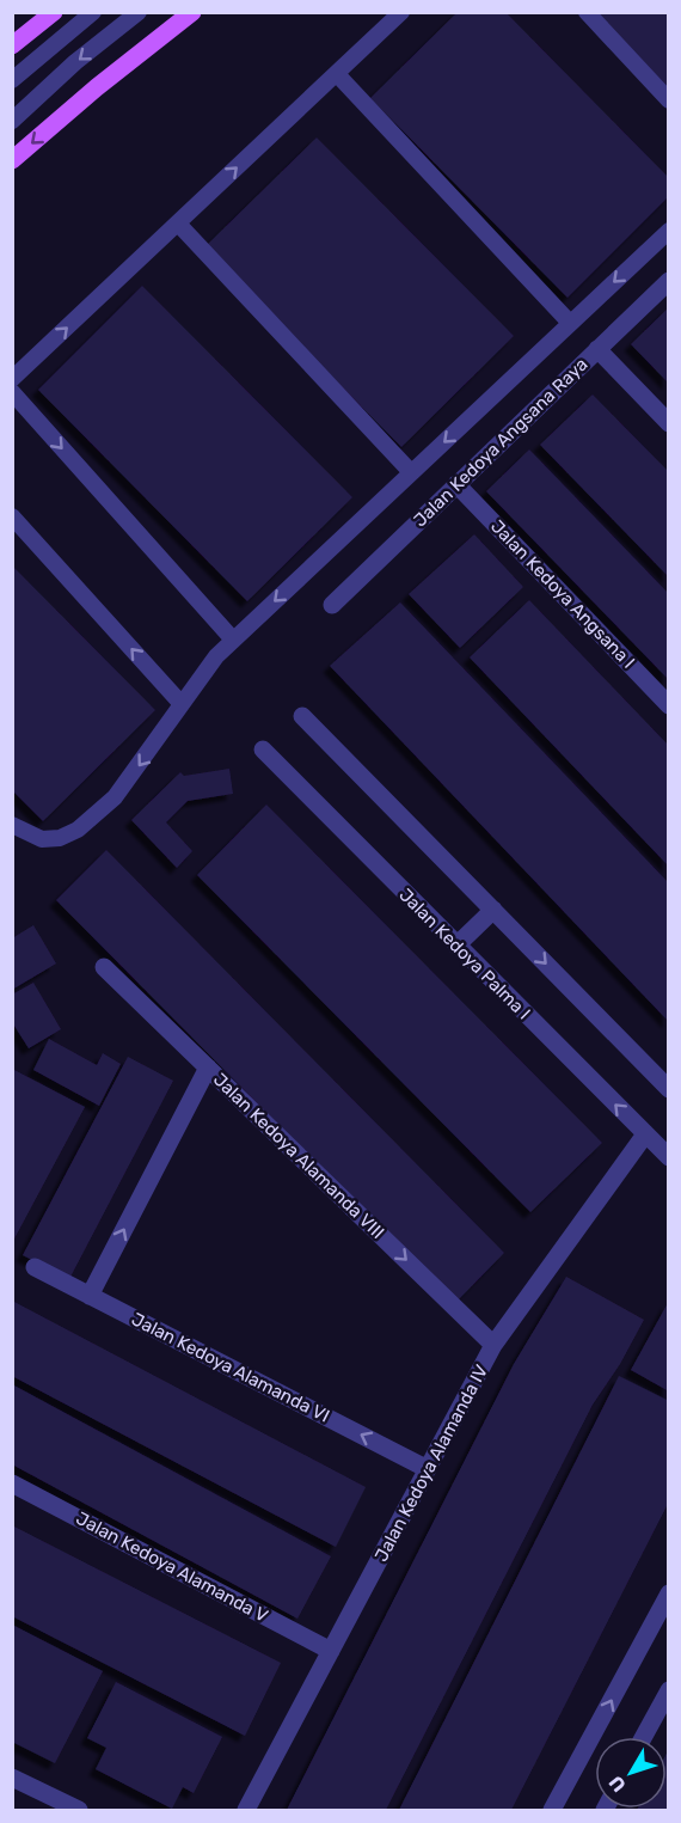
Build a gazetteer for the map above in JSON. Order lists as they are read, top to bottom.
{
  "streets": {
    "street": [
      "Jalan Kedoya Angsana Raya",
      "Jalan Kedoya Angsana I",
      "Jalan Kedoya Palma I",
      "Jalan Kedoya Alamanda VIII",
      "Jalan Kedoya Alamanda VI",
      "Jalan Kedoya Alamanda IV",
      "Jalan Kedoya Alamanda V"
    ]
  },
  "crossings": [
    ["Jalan Kedoya Angsana Raya", "Jalan Kedoya Angsana I"],
    ["Jalan Kedoya Palma I", "Jalan Kedoya Alamanda IV"],
    ["Jalan Kedoya Alamanda VIII", "Jalan Kedoya Alamanda IV"],
    ["Jalan Kedoya Alamanda VI", "Jalan Kedoya Alamanda IV"],
    ["Jalan Kedoya Alamanda IV", "Jalan Kedoya Alamanda V"]
  ],
  "one_way": ["Jalan Kedoya Alamanda VIII", "Jalan Kedoya Alamanda VI"],
  "north": "bottom left"
}
